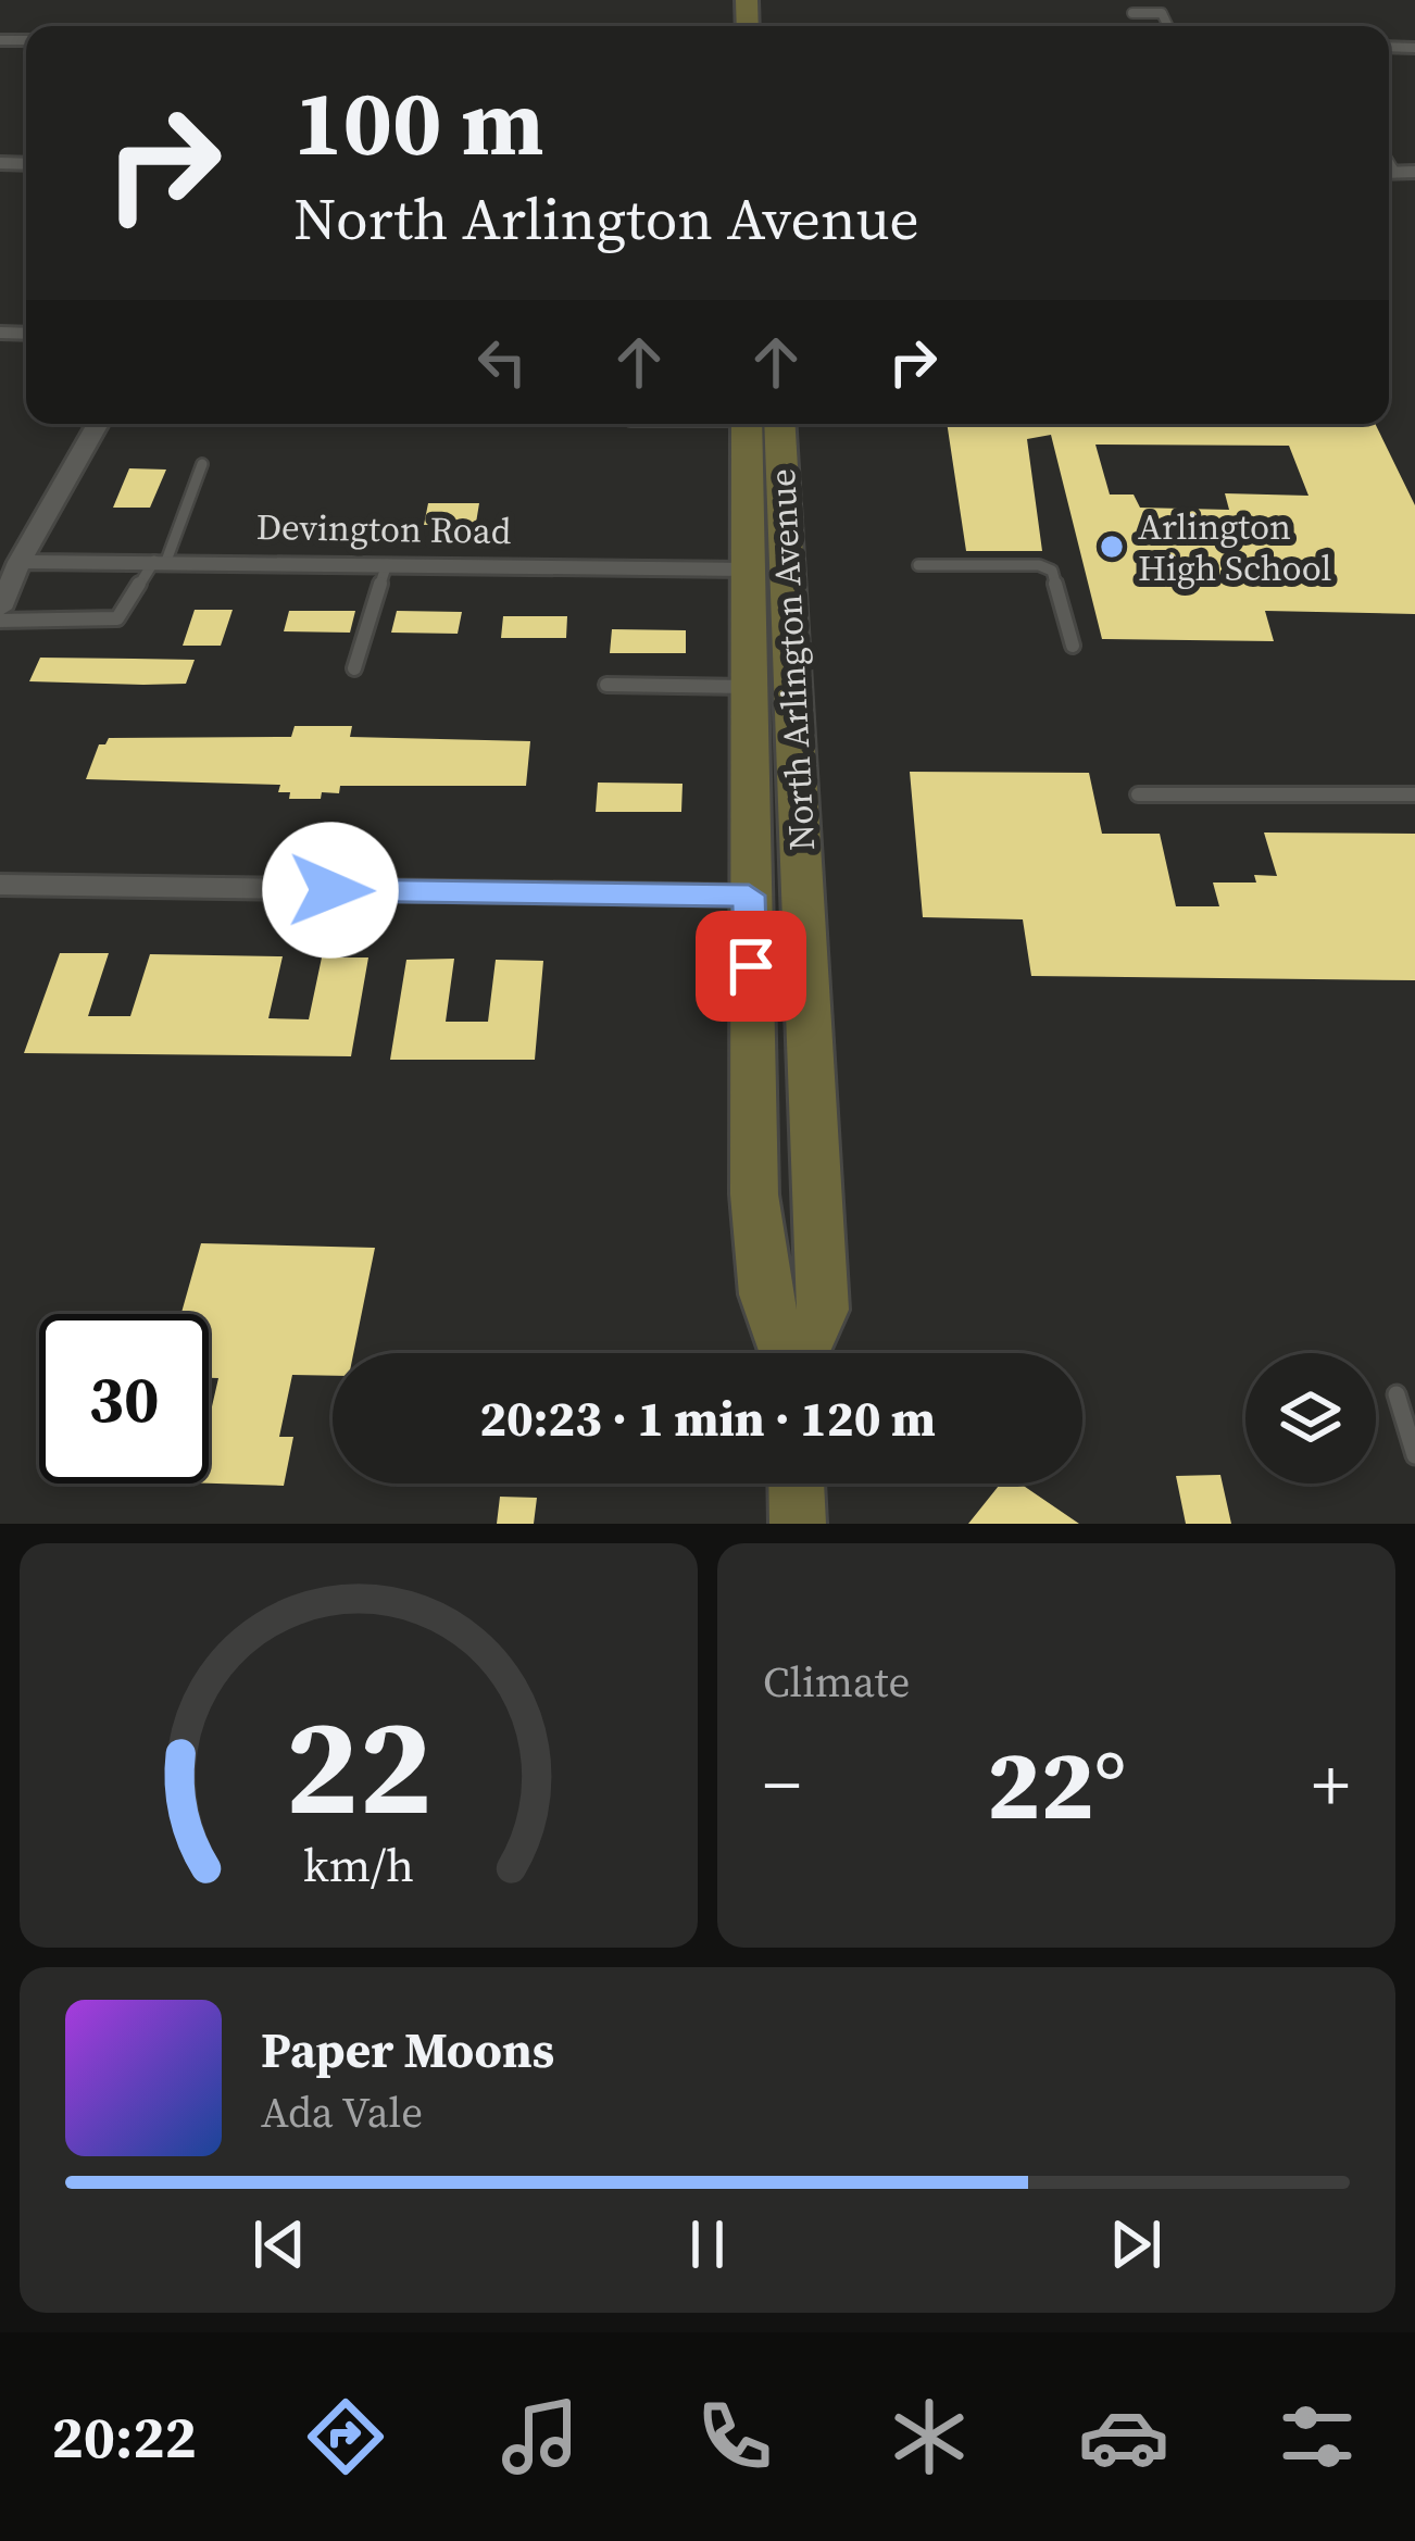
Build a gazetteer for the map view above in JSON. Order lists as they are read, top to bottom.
{
  "streets": {
    "main road": ["North Arlington Avenue"],
    "street": ["Devington Road"]
  },
  "crossings": [
    ["Devington Road", "North Arlington Avenue"]
  ],
  "places": ["Arlington High School"],
  "page": {
    "turn": ["100 m", "North Arlington Avenue"],
    "limit": "30",
    "trip": "20:23 · 1 min · 120 m",
    "tile": "Climate",
    "heat": ["−", "22°", "+"],
    "song": ["Paper Moons", "Ada Vale"],
    "tabs": "20:22",
    "gauge": ["22", "km/h"]
  }
}
